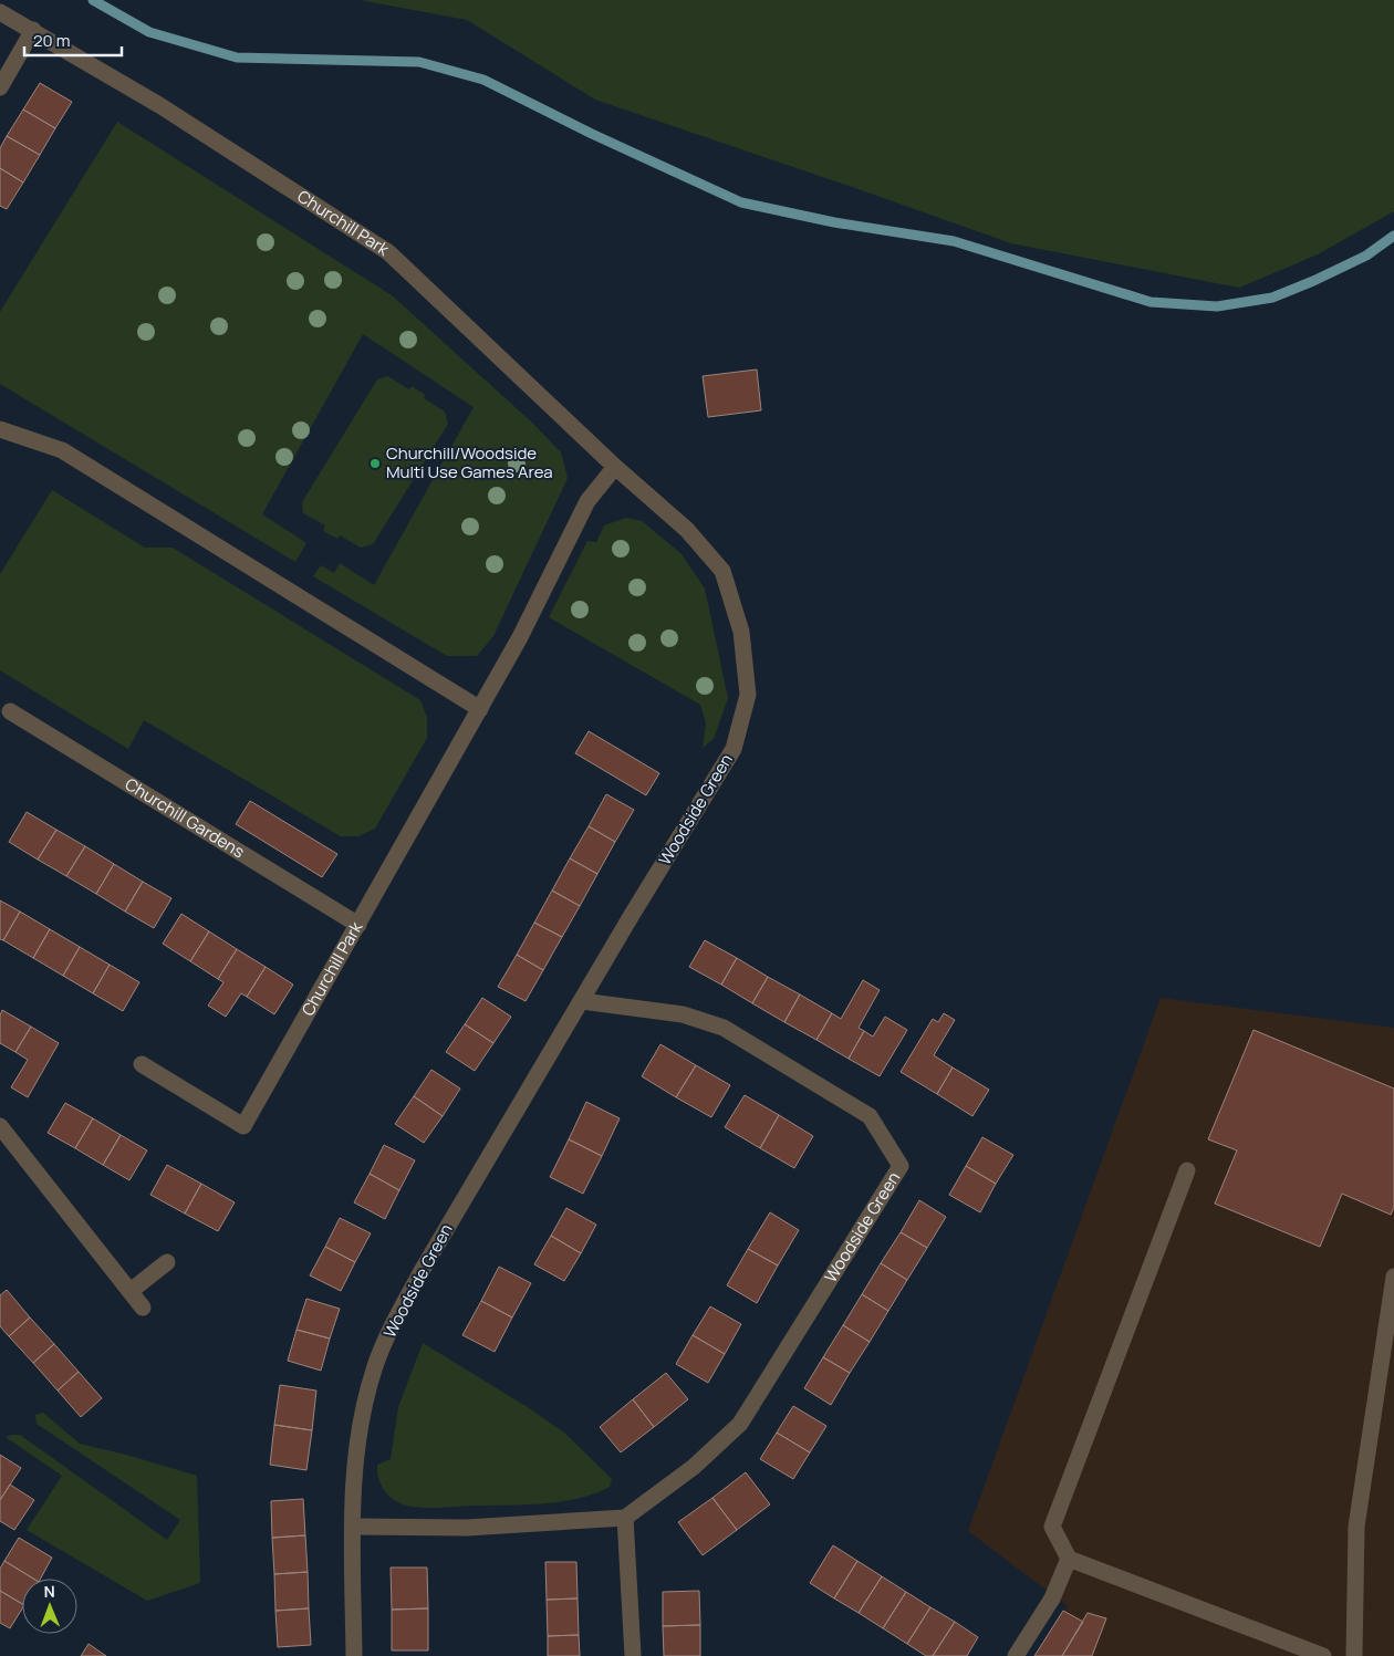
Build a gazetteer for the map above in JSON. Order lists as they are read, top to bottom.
{
  "streets": {
    "street": ["Churchill Park", "Woodside Green", "Churchill Gardens"]
  },
  "crossings": [
    ["Churchill Park", "Woodside Green"],
    ["Churchill Park", "Churchill Gardens"]
  ],
  "places": ["Churchill/Woodside Multi Use Games Area"],
  "scale_bar": "20 m",
  "north": "top"
}
